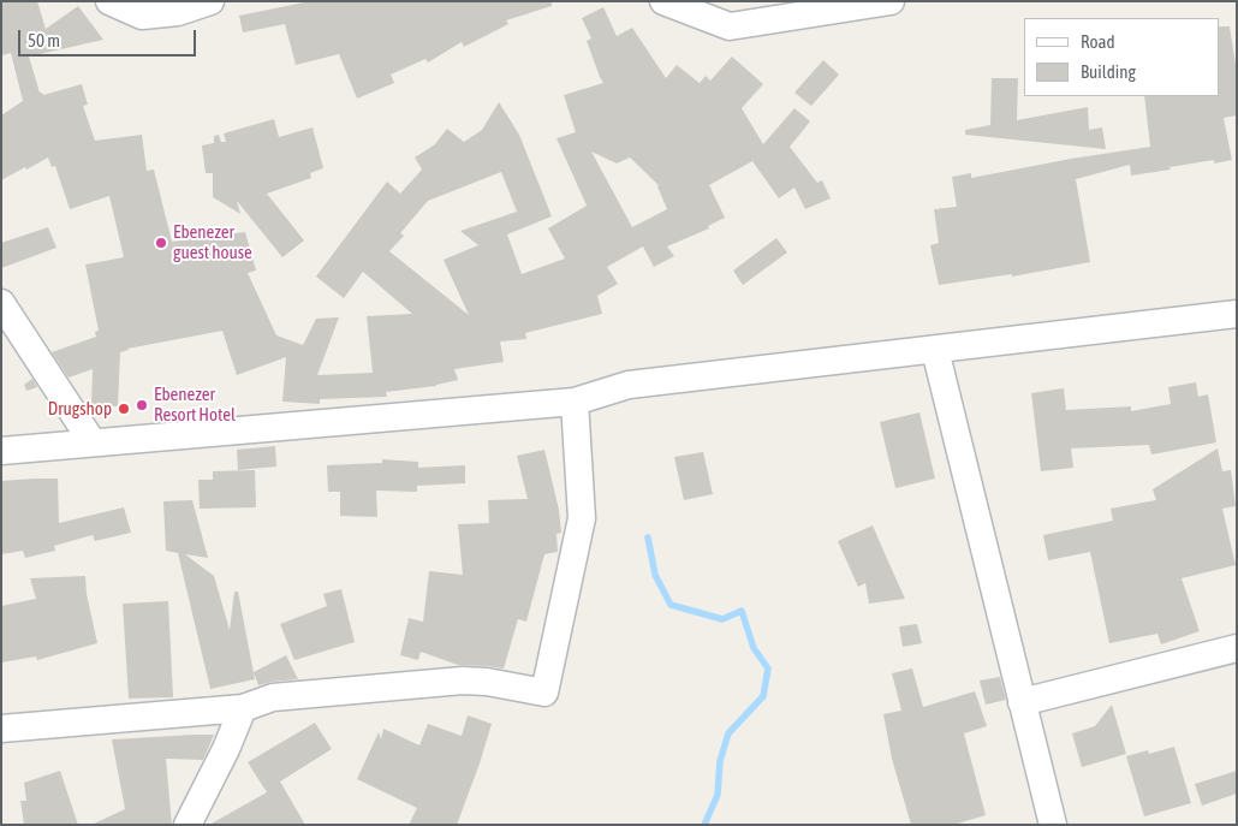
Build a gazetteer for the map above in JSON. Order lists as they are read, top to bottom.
{
  "places": ["Ebenezer guest house", "Ebenezer Resort Hotel", "Drugshop"],
  "legend": ["Road", "Building"],
  "scale_bar": "50 m"
}
